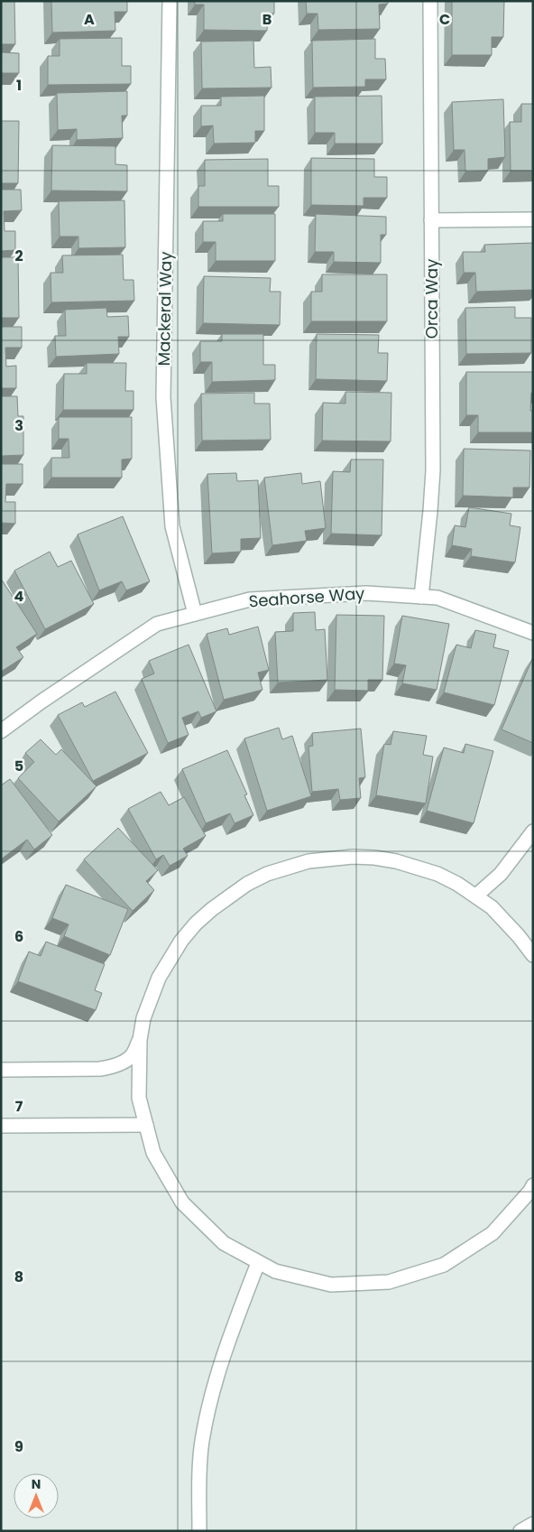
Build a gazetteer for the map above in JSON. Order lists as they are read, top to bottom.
{
  "streets": {
    "street": ["Orca Way", "Mackeral Way", "Seahorse Way"]
  },
  "crossings": [
    ["Orca Way", "Seahorse Way"],
    ["Mackeral Way", "Seahorse Way"]
  ],
  "north": "top",
  "grid": {
    "columns": ["A", "B", "C"],
    "rows": [
      "1",
      "2",
      "3",
      "4",
      "5",
      "6",
      "7",
      "8",
      "9"
    ]
  }
}
